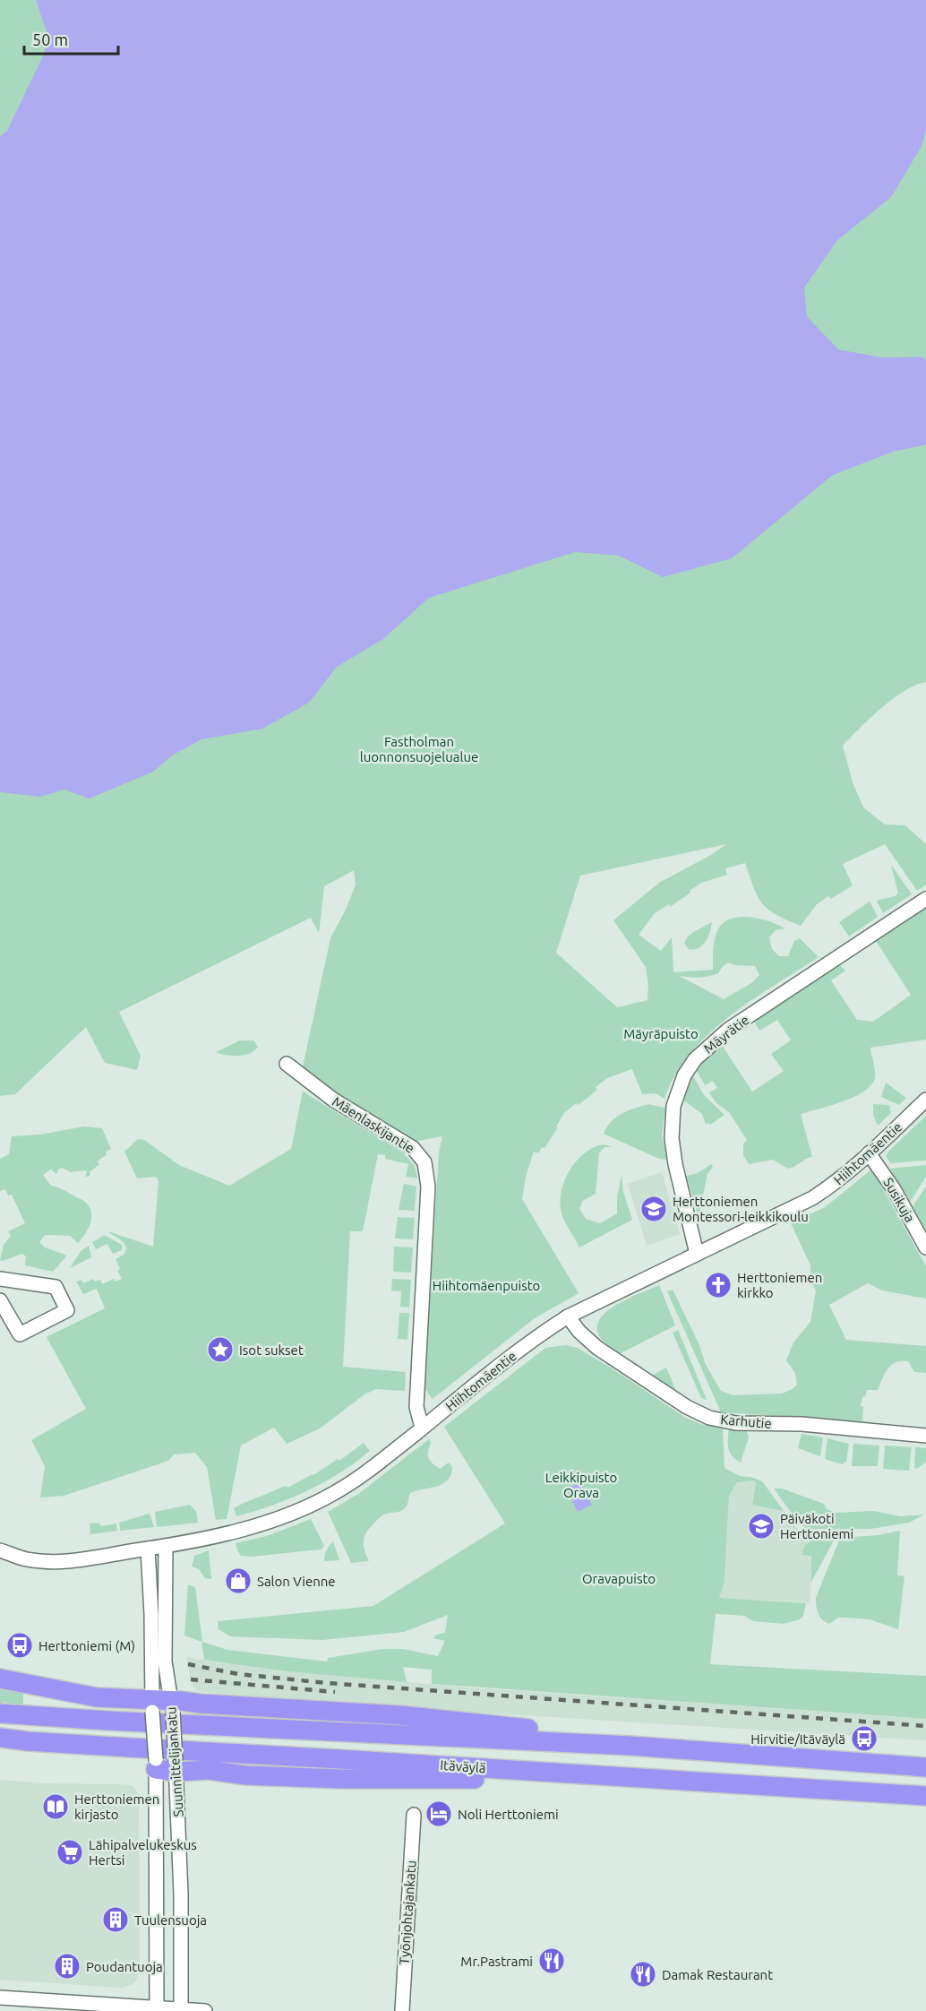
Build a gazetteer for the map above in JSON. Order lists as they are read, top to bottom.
{
  "streets": {
    "highway": ["Itäväylä"],
    "street": [
      "Mäyrätie",
      "Mäenlaskijantie",
      "Hiihtomäentie",
      "Susikuja",
      "Karhutie",
      "Suunnittelijankatu",
      "Työnjohtajankatu"
    ]
  },
  "crossings": [
    ["Mäyrätie", "Hiihtomäentie"],
    ["Mäenlaskijantie", "Hiihtomäentie"],
    ["Hiihtomäentie", "Susikuja"],
    ["Hiihtomäentie", "Karhutie"],
    ["Hiihtomäentie", "Suunnittelijankatu"]
  ],
  "parks": [
    "Fastholman luonnonsuojelualue",
    "Mäyräpuisto",
    "Hiihtomäenpuisto",
    "Leikkipuisto Orava",
    "Oravapuisto"
  ],
  "places": {
    "school or university": ["Herttoniemen Montessori-leikkikoulu", "Päiväkoti Herttoniemi"],
    "church": ["Herttoniemen kirkko"],
    "place": ["Isot sukset"],
    "shop": ["Salon Vienne"],
    "bus stop": ["Herttoniemi (M)", "Hirvitie/Itäväylä"],
    "library": ["Herttoniemen kirjasto"],
    "hotel": ["Noli Herttoniemi"],
    "supermarket": ["Lähipalvelukeskus Hertsi"],
    "building": ["Tuulensuoja", "Poudantuoja"],
    "restaurant": ["Mr.Pastrami", "Damak Restaurant"]
  },
  "scale_bar": "50 m"
}
